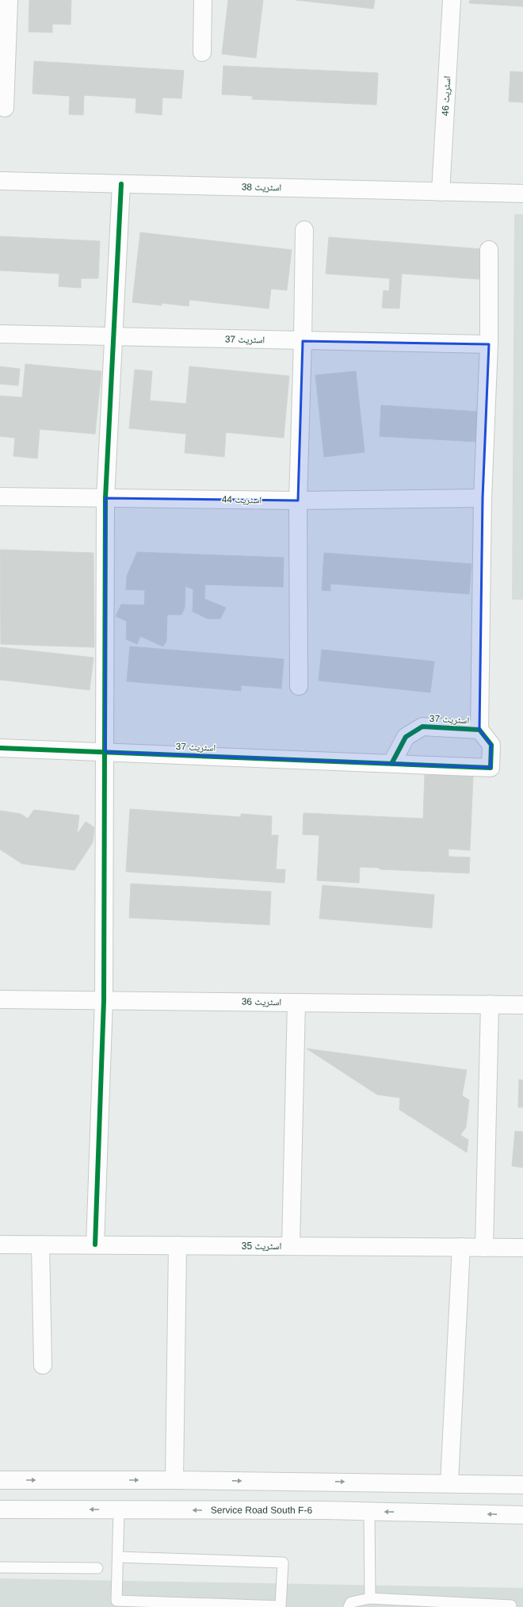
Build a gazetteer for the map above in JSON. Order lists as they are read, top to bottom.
{
  "streets": {
    "street": [
      "اسٹریٹ 46",
      "اسٹریٹ 38",
      "اسٹریٹ 37",
      "اسٹریٹ 44",
      "اسٹریٹ 36",
      "اسٹریٹ 35",
      "Service Road South F-6"
    ]
  },
  "crossings": [
    ["اسٹریٹ 46", "اسٹریٹ 38"]
  ]
}
